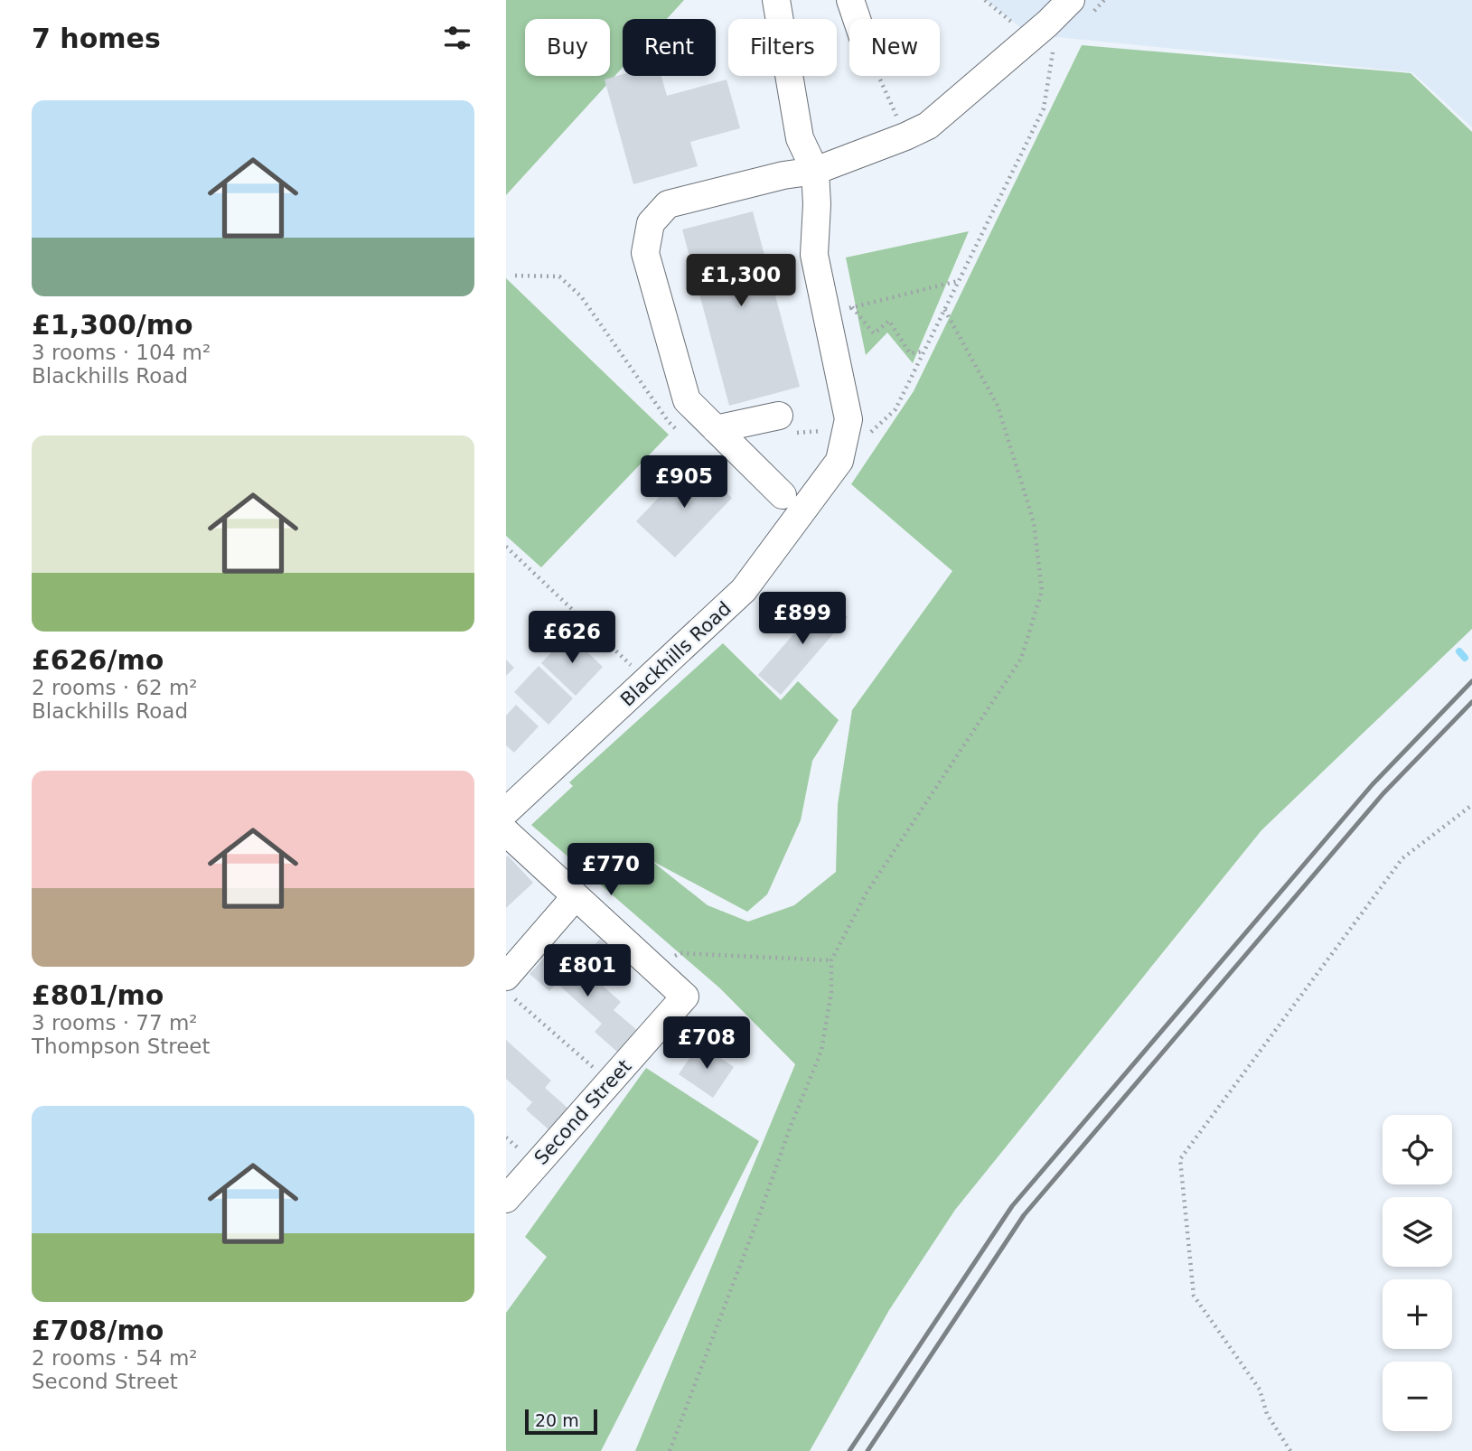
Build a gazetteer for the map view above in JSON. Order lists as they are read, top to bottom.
{
  "streets": {
    "street": ["Blackhills Road", "Second Street"]
  },
  "scale_bar": "20 m",
  "page": {
    "heading": "7 homes",
    "chip": [
      "Buy",
      "Rent",
      "Filters",
      "New"
    ],
    "list": [
      {
        "name": "£1,300/mo",
        "note": "3 rooms · 104 m² · Blackhills Road"
      },
      {
        "name": "£626/mo",
        "note": "2 rooms · 62 m² · Blackhills Road"
      },
      {
        "name": "£801/mo",
        "note": "3 rooms · 77 m² · Thompson Street"
      },
      {
        "name": "£708/mo",
        "note": "2 rooms · 54 m² · Second Street"
      }
    ],
    "price": [
      "£1,300",
      "£905",
      "£899",
      "£626",
      "£770",
      "£801",
      "£708"
    ],
    "map_buttons": ["+", "−"],
    "scale": "20 m"
  }
}
